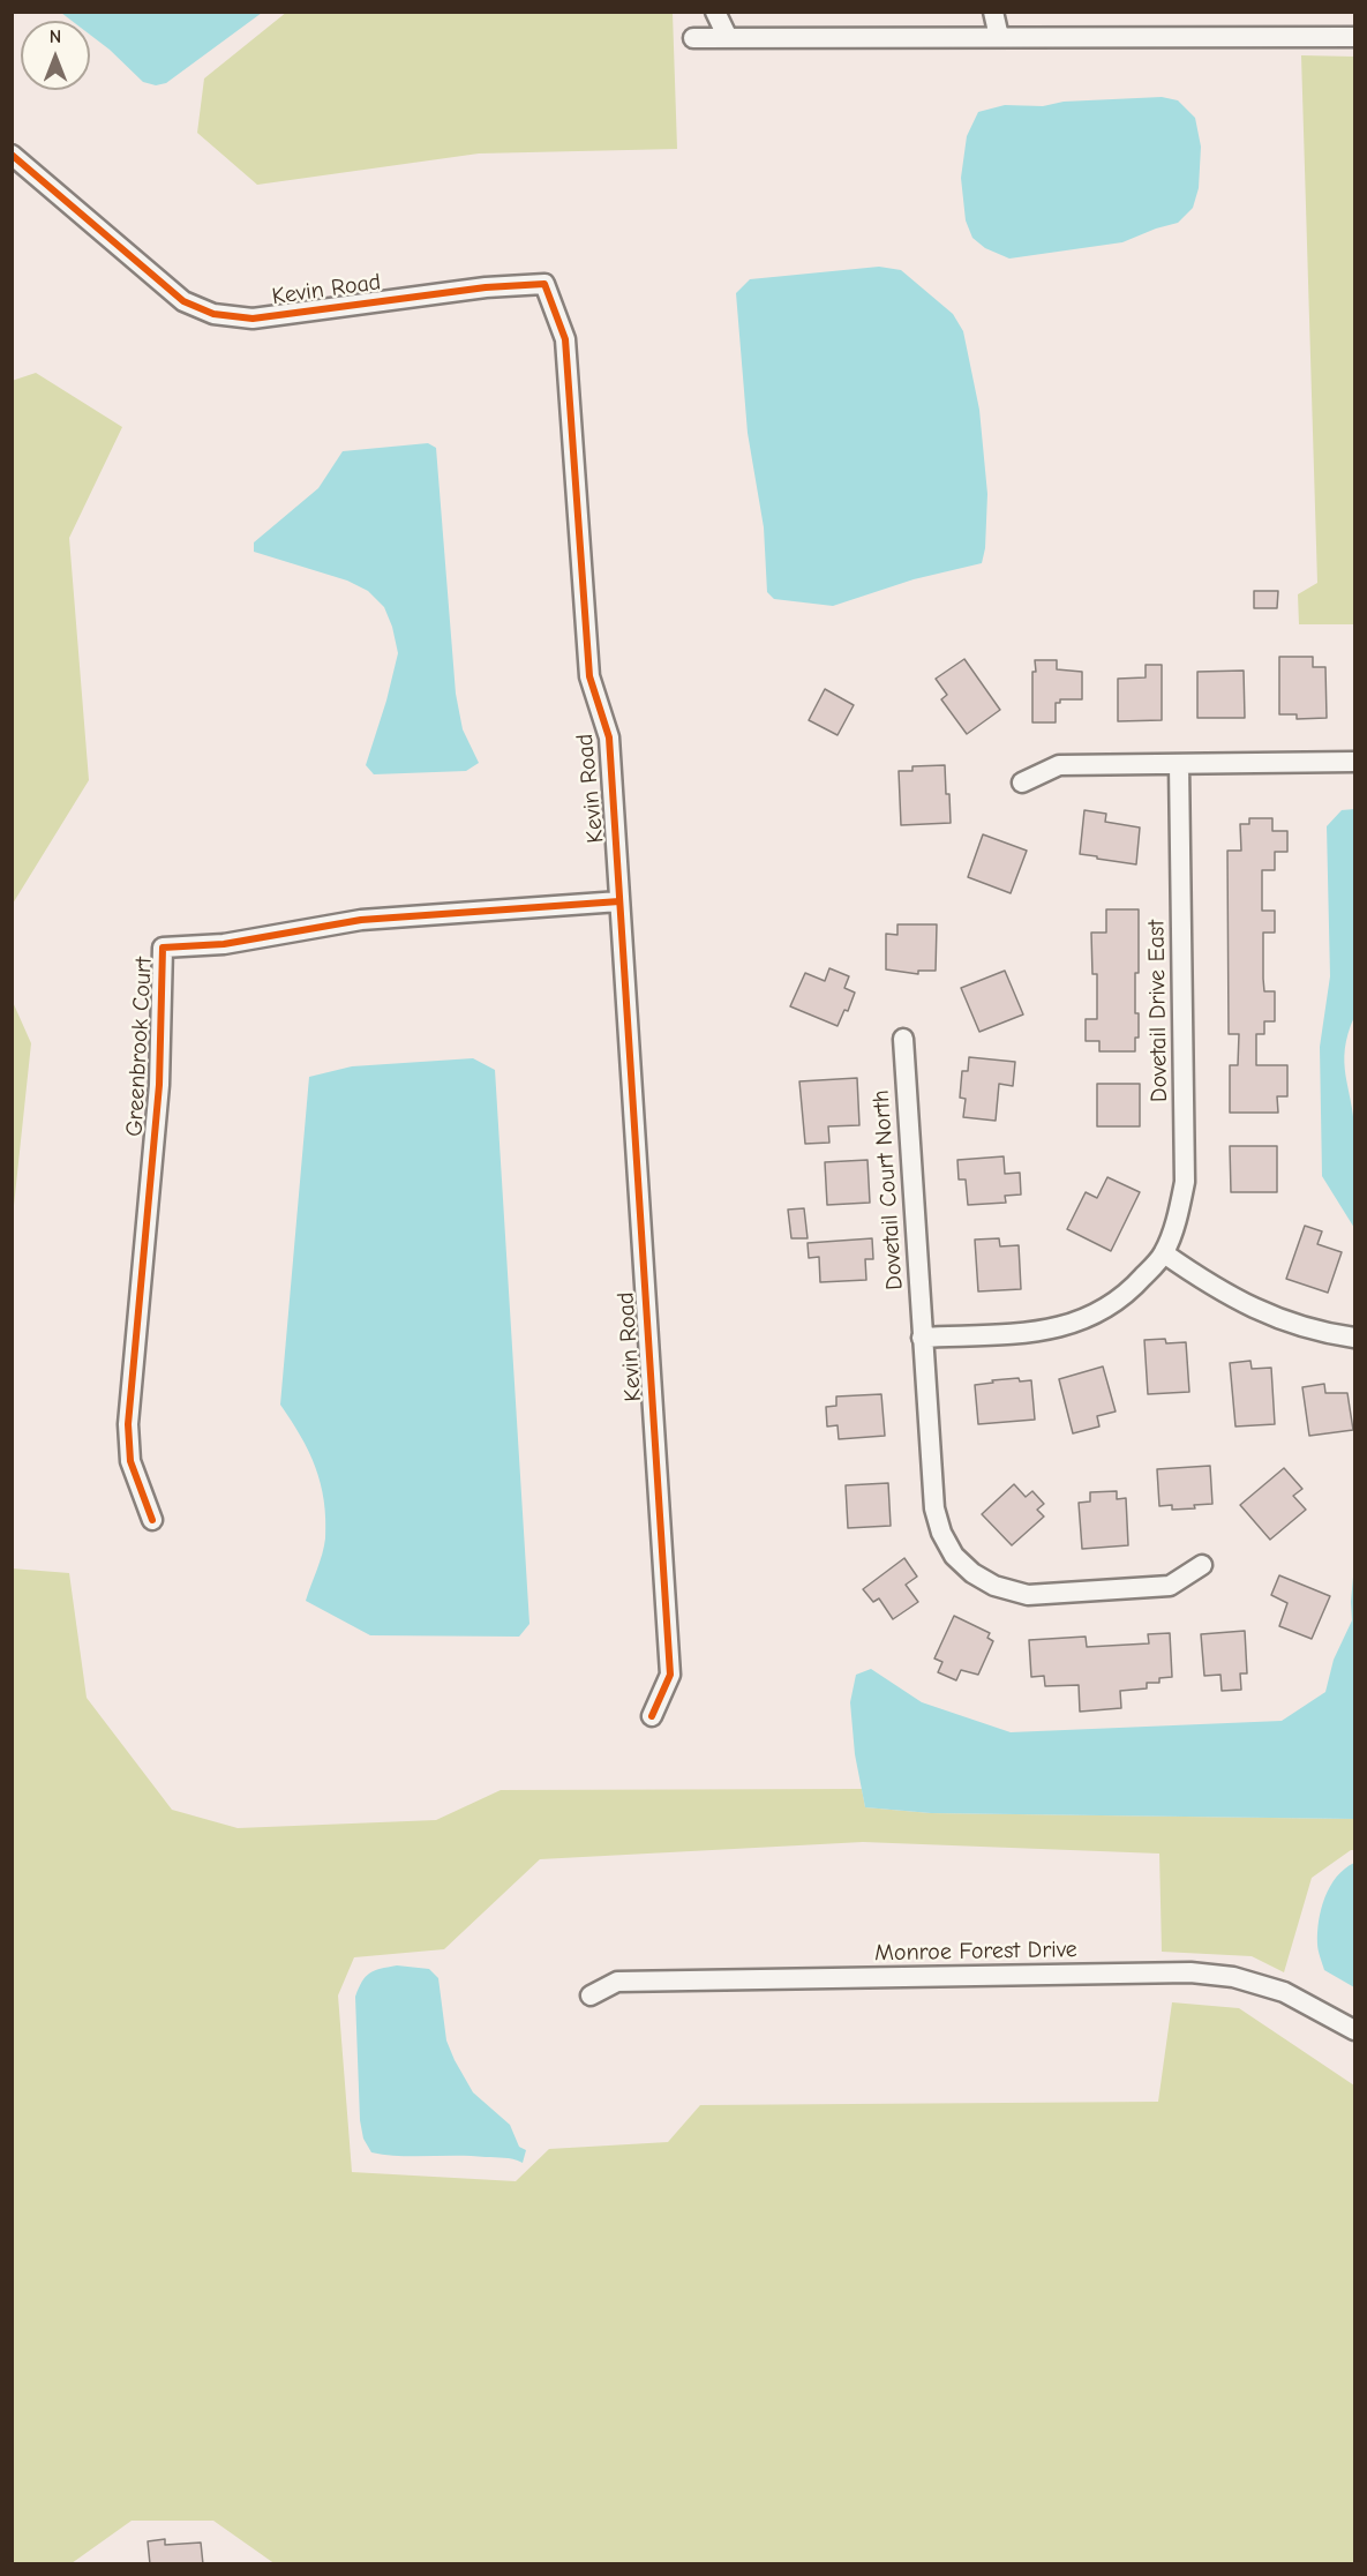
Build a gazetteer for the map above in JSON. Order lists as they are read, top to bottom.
{
  "streets": {
    "street": [
      "Kevin Road",
      "Dovetail Drive East",
      "Greenbrook Court",
      "Dovetail Court North",
      "Monroe Forest Drive"
    ]
  },
  "crossings": [
    ["Kevin Road", "Greenbrook Court"]
  ],
  "north": "top"
}
